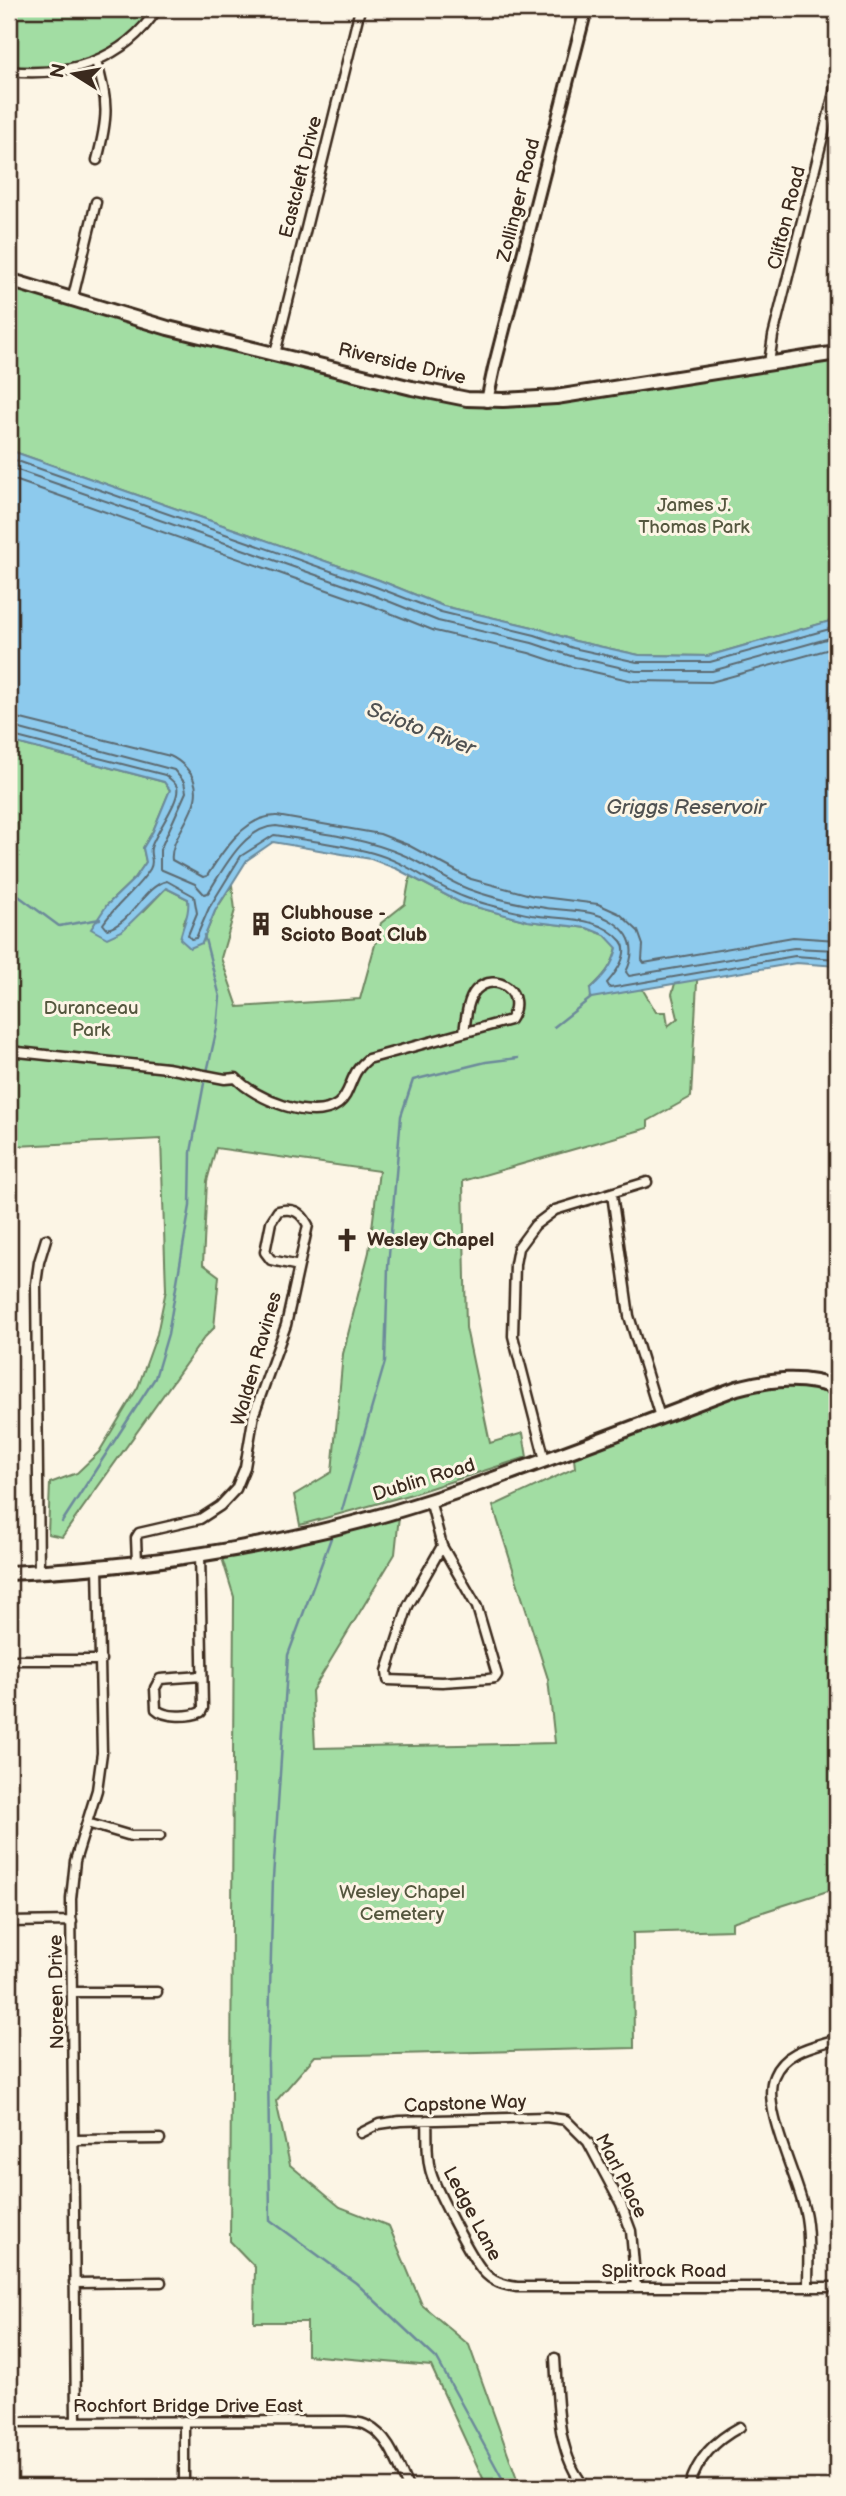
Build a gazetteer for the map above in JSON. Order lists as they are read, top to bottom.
{
  "streets": {
    "main road": ["Zollinger Road", "Riverside Drive", "Dublin Road"],
    "street": [
      "Eastcleft Drive",
      "Clifton Road",
      "Walden Ravines",
      "Noreen Drive",
      "Capstone Way",
      "Marl Place",
      "Ledge Lane",
      "Splitrock Road",
      "Rochfort Bridge Drive East"
    ]
  },
  "crossings": [
    ["Eastcleft Drive", "Riverside Drive"],
    ["Zollinger Road", "Riverside Drive"],
    ["Clifton Road", "Riverside Drive"],
    ["Walden Ravines", "Dublin Road"],
    ["Dublin Road", "Noreen Drive"],
    ["Noreen Drive", "Rochfort Bridge Drive East"],
    ["Capstone Way", "Marl Place"],
    ["Capstone Way", "Ledge Lane"],
    ["Marl Place", "Splitrock Road"],
    ["Ledge Lane", "Splitrock Road"]
  ],
  "water": ["Scioto River", "Griggs Reservoir"],
  "parks": ["James J. Thomas Park", "Duranceau Park", "Wesley Chapel Cemetery"],
  "places": {
    "building": ["Clubhouse - Scioto Boat Club"],
    "church": ["Wesley Chapel"]
  },
  "north": "left"
}
